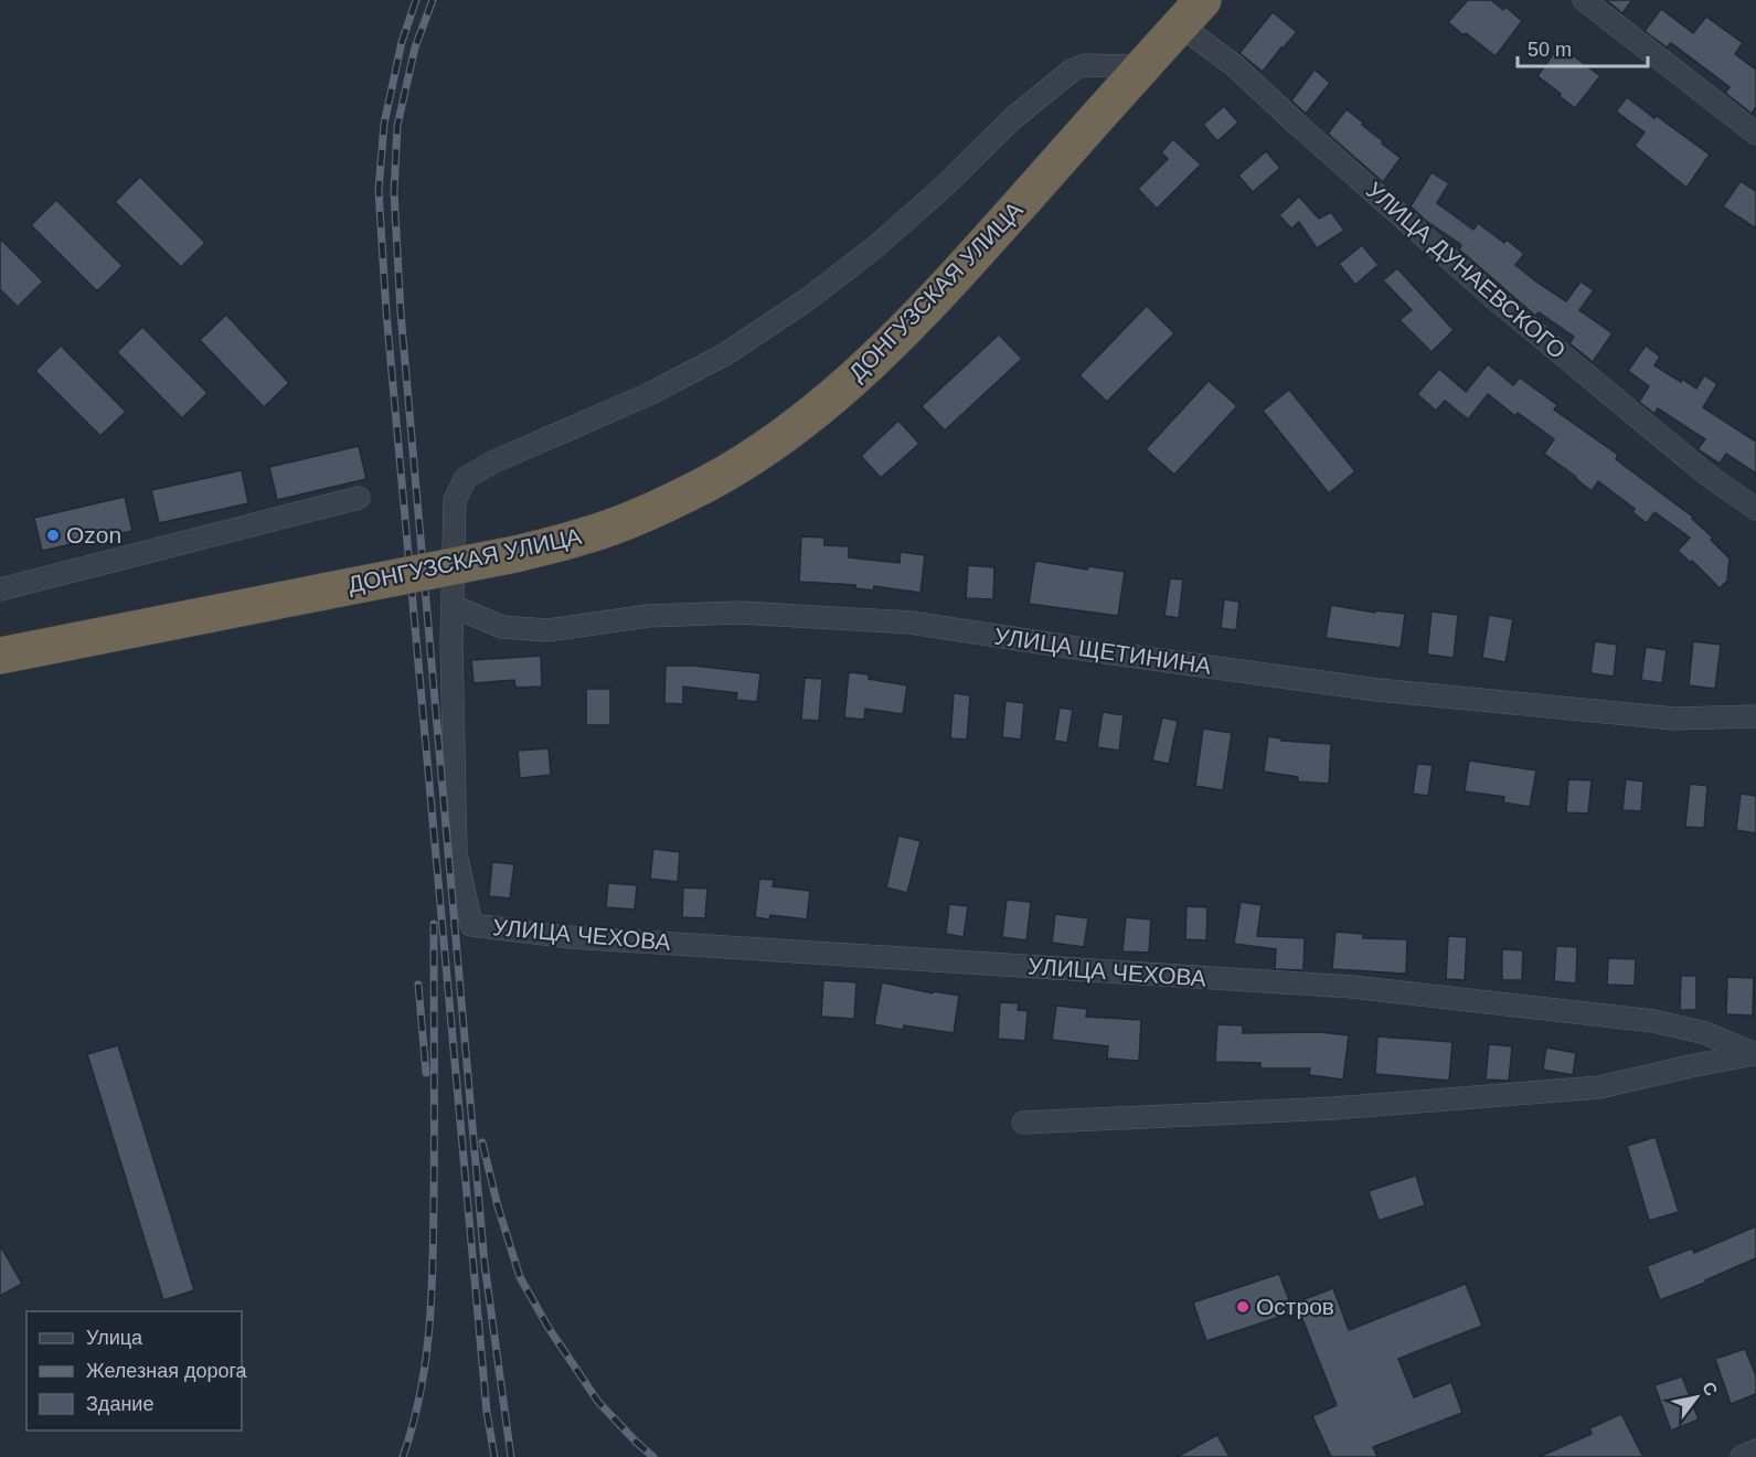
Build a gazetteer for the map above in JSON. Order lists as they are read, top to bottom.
{
  "streets": {
    "highway": ["ДОНГУЗСКАЯ УЛИЦА"],
    "street": ["УЛИЦА ДУНАЕВСКОГО", "УЛИЦА ЩЕТИНИНА", "УЛИЦА ЧЕХОВА"]
  },
  "crossings": [
    ["УЛИЦА ДУНАЕВСКОГО", "ДОНГУЗСКАЯ УЛИЦА"],
    ["УЛИЦА ЩЕТИНИНА", "УЛИЦА ЧЕХОВА"]
  ],
  "places": ["Ozon", "Остров"],
  "legend": ["Улица", "Железная дорога", "Здание"],
  "scale_bar": "50 m",
  "north": "top right"
}
